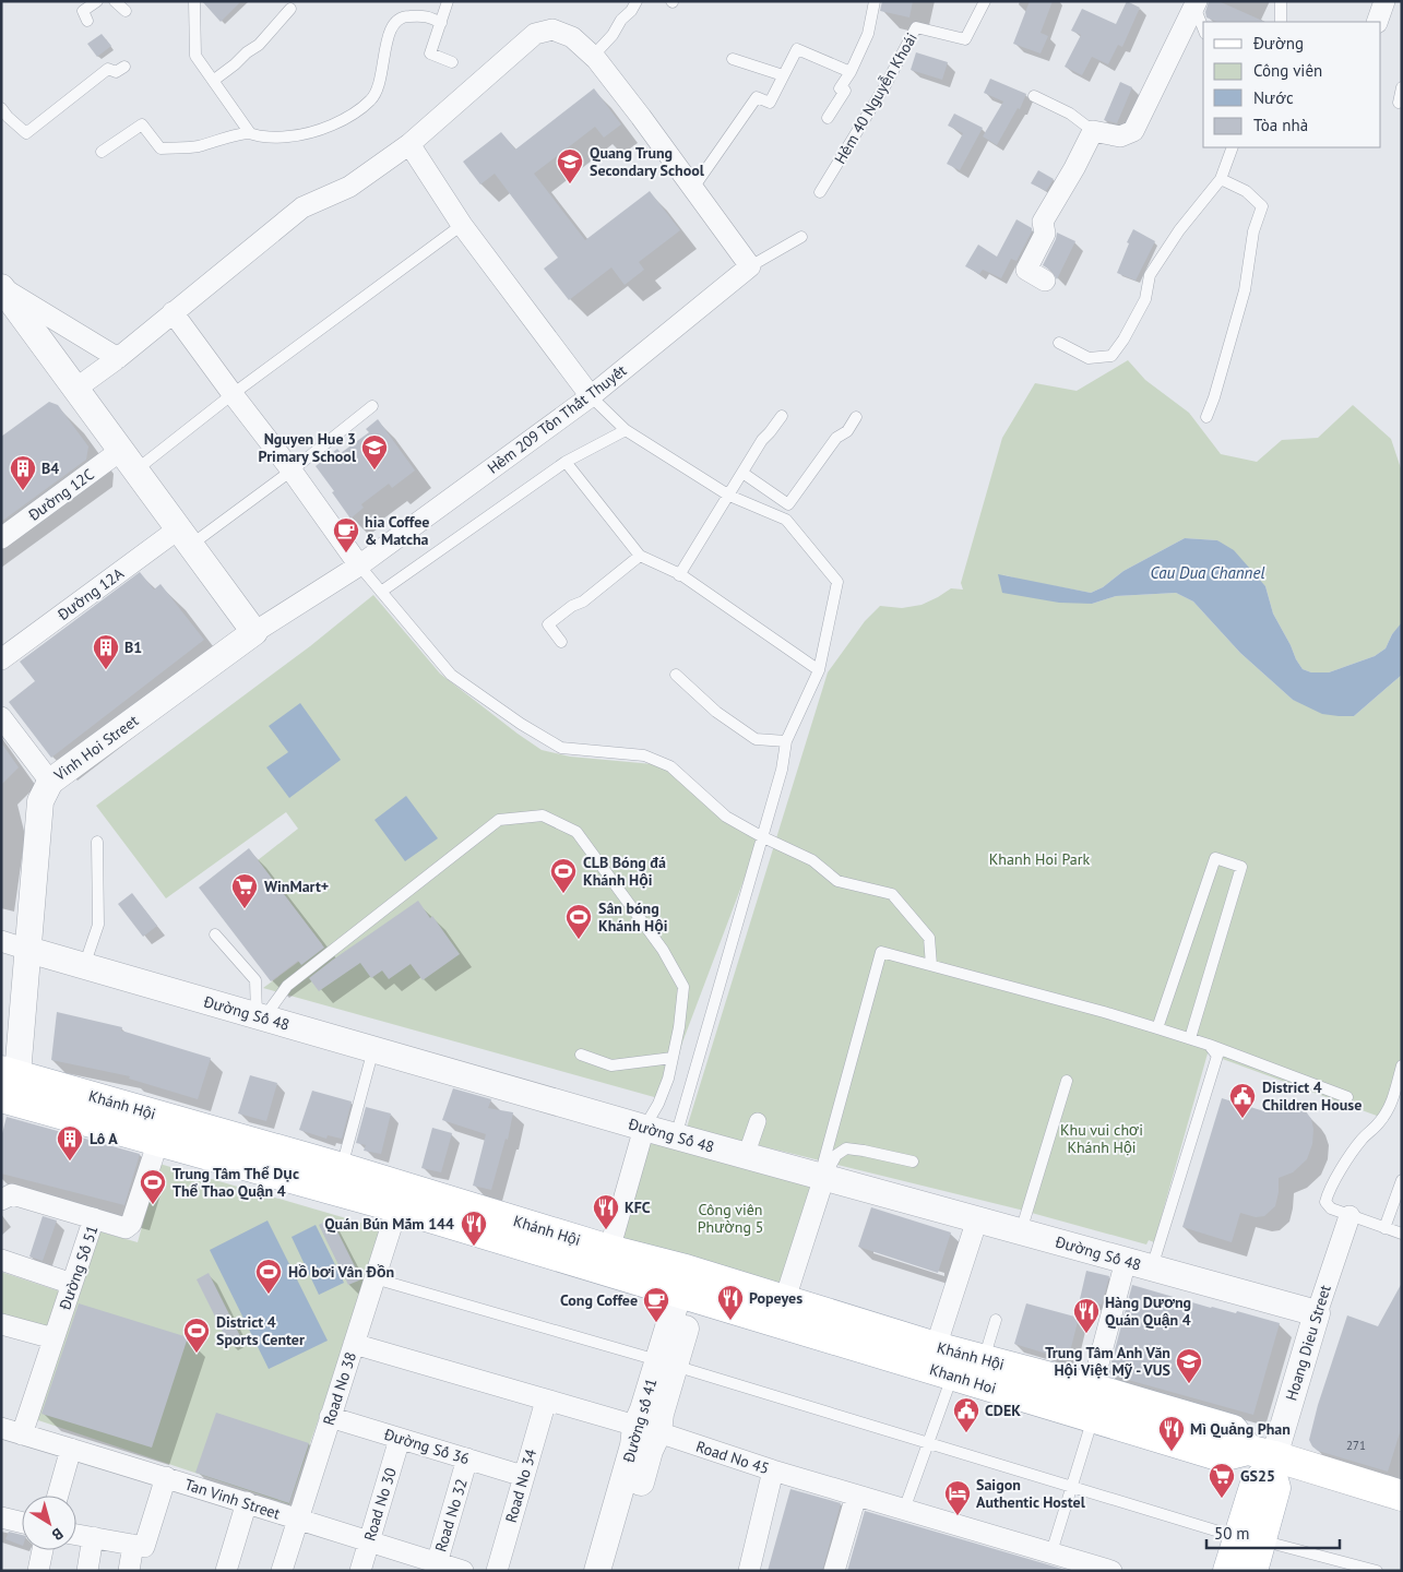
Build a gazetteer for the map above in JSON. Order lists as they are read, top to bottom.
{
  "streets": {
    "main road": ["Khánh Hội", "Hoang Dieu Street", "Khanh Hoi"],
    "street": [
      "Hẻm 209 Tôn Thất Thuyết",
      "Đường 12C",
      "Đường 12A",
      "Vinh Hoi Street",
      "Đường Số 48",
      "Đường Số 51",
      "Road No 38",
      "Đường số 41",
      "Đường Số 36",
      "Road No 45",
      "Road No 34",
      "Tan Vinh Street",
      "Road No 30",
      "Road No 32"
    ],
    "lane": ["Hẻm 40 Nguyễn Khoái"]
  },
  "crossings": [
    ["Hẻm 209 Tôn Thất Thuyết", "Vinh Hoi Street"],
    ["Vinh Hoi Street", "Đường Số 48"],
    ["Vinh Hoi Street", "Khánh Hội"],
    ["Đường Số 48", "Hoang Dieu Street"],
    ["Khánh Hội", "Đường Số 51"],
    ["Khánh Hội", "Khanh Hoi"],
    ["Khánh Hội", "Road No 38"],
    ["Khánh Hội", "Đường số 41"],
    ["Đường Số 51", "Tan Vinh Street"],
    ["Hoang Dieu Street", "Khanh Hoi"],
    ["Khanh Hoi", "Đường số 41"],
    ["Road No 38", "Đường Số 36"],
    ["Road No 38", "Road No 45"],
    ["Road No 38", "Tan Vinh Street"],
    ["Đường số 41", "Road No 45"],
    ["Đường Số 36", "Road No 34"],
    ["Đường Số 36", "Road No 30"],
    ["Đường Số 36", "Road No 32"],
    ["Road No 45", "Road No 34"],
    ["Tan Vinh Street", "Road No 30"],
    ["Tan Vinh Street", "Road No 32"]
  ],
  "water": ["Cau Dua Channel"],
  "parks": ["Khanh Hoi Park", "Khu vui chơi Khánh Hội", "Công viên Phường 5"],
  "places": {
    "school or university": ["Quang Trung Secondary School", "Nguyen Hue 3 Primary School", "Trung Tâm Anh Văn Hội Việt Mỹ - VUS"],
    "building": ["B4", "B1", "Lô A"],
    "cafe": ["hia Coffee & Matcha", "Cong Coffee"],
    "sports": [
      "CLB Bóng đá Khánh Hội",
      "Sân bóng Khánh Hội",
      "Trung Tâm Thể Dục Thể Thao Quận 4",
      "Hồ bơi Vân Đồn",
      "District 4 Sports Center"
    ],
    "supermarket": ["WinMart+", "GS25"],
    "public building": ["District 4 Children House", "CDEK"],
    "restaurant": [
      "KFC",
      "Quán Bún Mắm 144",
      "Popeyes",
      "Hàng Dương Quán Quận 4",
      "Mì Quảng Phan"
    ],
    "hotel": ["Saigon Authentic Hostel"]
  },
  "house_numbers": ["271"],
  "legend": [
    "Đường",
    "Công viên",
    "Nước",
    "Tòa nhà"
  ],
  "scale_bar": "50 m",
  "north": "bottom right"
}
